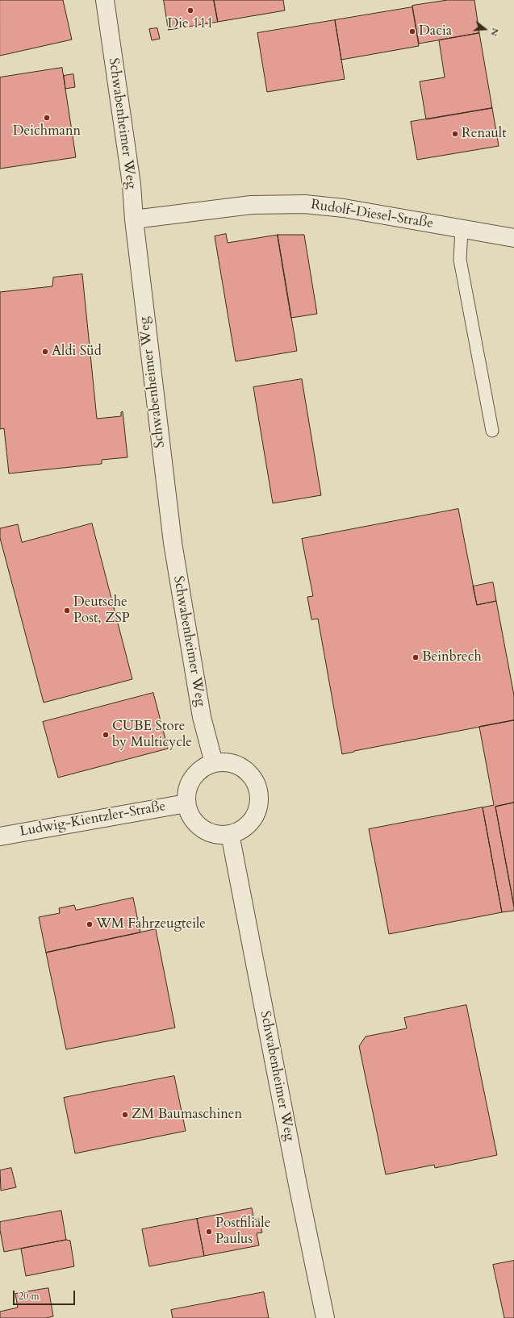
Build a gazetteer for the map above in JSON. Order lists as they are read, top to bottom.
{
  "streets": {
    "street": ["Schwabenheimer Weg", "Rudolf-Diesel-Straße", "Ludwig-Kientzler-Straße"]
  },
  "crossings": [
    ["Schwabenheimer Weg", "Rudolf-Diesel-Straße"],
    ["Schwabenheimer Weg", "Ludwig-Kientzler-Straße"]
  ],
  "places": [
    "Die 111",
    "Dacia",
    "Deichmann",
    "Renault",
    "Aldi Süd",
    "Deutsche Post, ZSP",
    "Beinbrech",
    "CUBE Store by Multicycle",
    "WM Fahrzeugteile",
    "ZM Baumaschinen",
    "Postfiliale Paulus"
  ],
  "scale_bar": "20 m",
  "north": "right"
}
